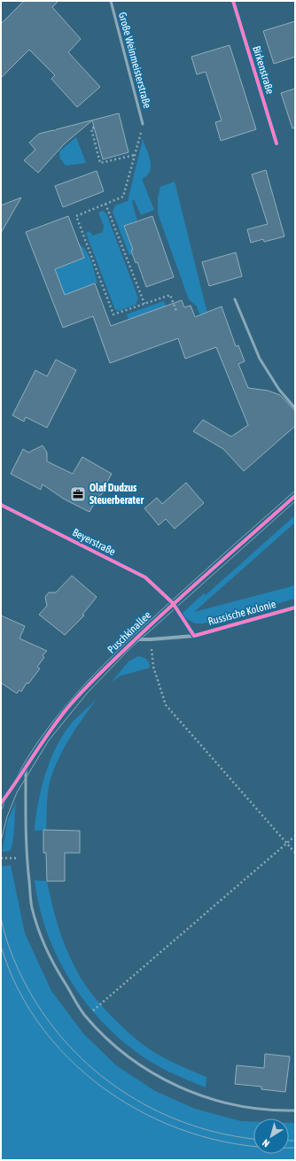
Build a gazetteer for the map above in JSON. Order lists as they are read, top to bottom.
{
  "streets": {
    "street": [
      "Birkenstraße",
      "Beyerstraße",
      "Russische Kolonie",
      "Puschkinallee"
    ],
    "lane": ["Große Weinmeisterstraße"]
  },
  "crossings": [
    ["Beyerstraße", "Puschkinallee"],
    ["Russische Kolonie", "Puschkinallee"]
  ],
  "places": {
    "office": ["Olaf Dudzus Steuerberater"]
  },
  "north": "bottom left"
}
